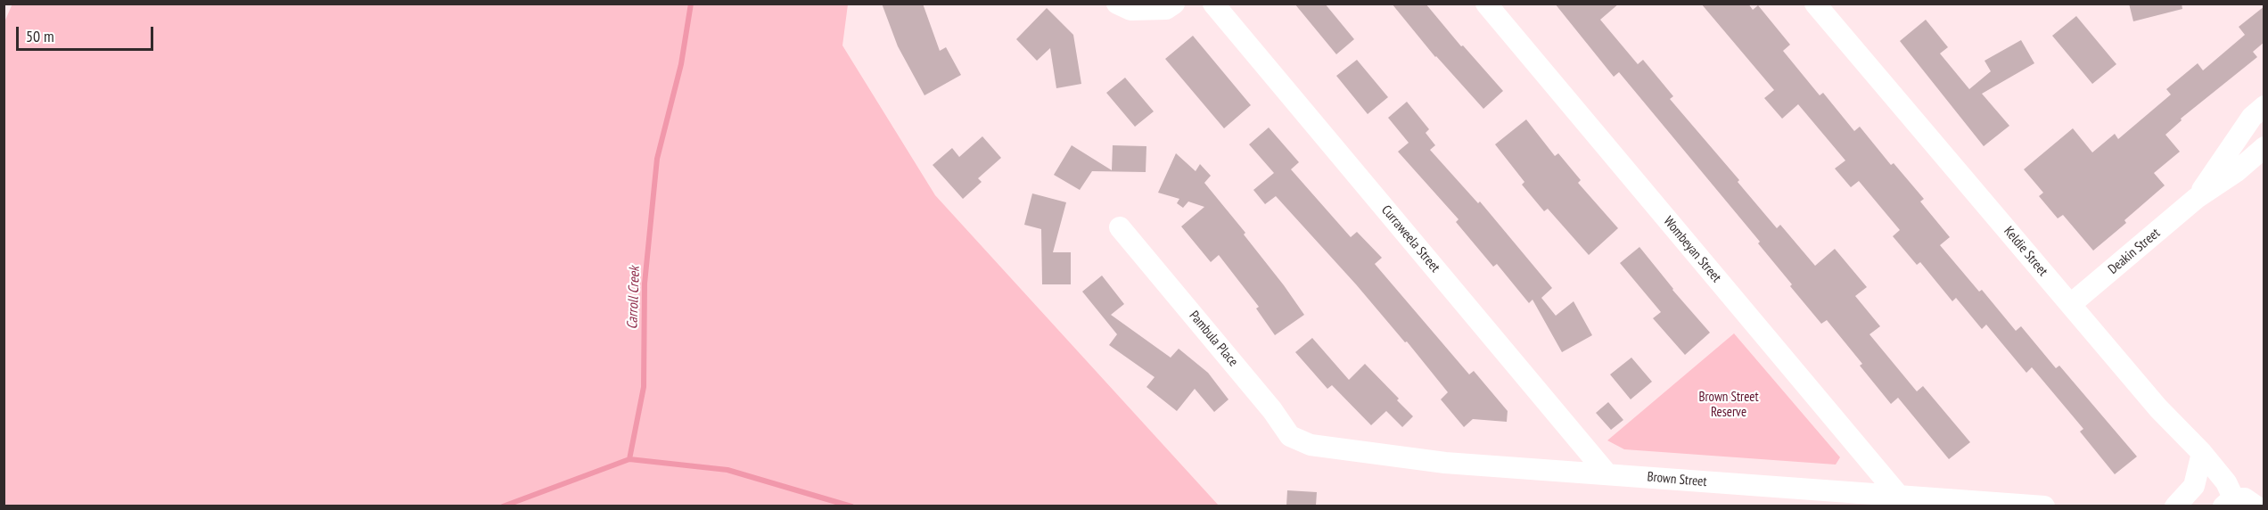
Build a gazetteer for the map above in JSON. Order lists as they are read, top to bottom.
{
  "streets": {
    "street": [
      "Curraweela Street",
      "Wombeyan Street",
      "Keldie Street",
      "Deakin Street",
      "Pambula Place",
      "Brown Street"
    ]
  },
  "crossings": [
    ["Curraweela Street", "Brown Street"],
    ["Wombeyan Street", "Brown Street"],
    ["Keldie Street", "Deakin Street"],
    ["Pambula Place", "Brown Street"]
  ],
  "water": ["Carroll Creek"],
  "parks": ["Brown Street Reserve"],
  "scale_bar": "50 m"
}
